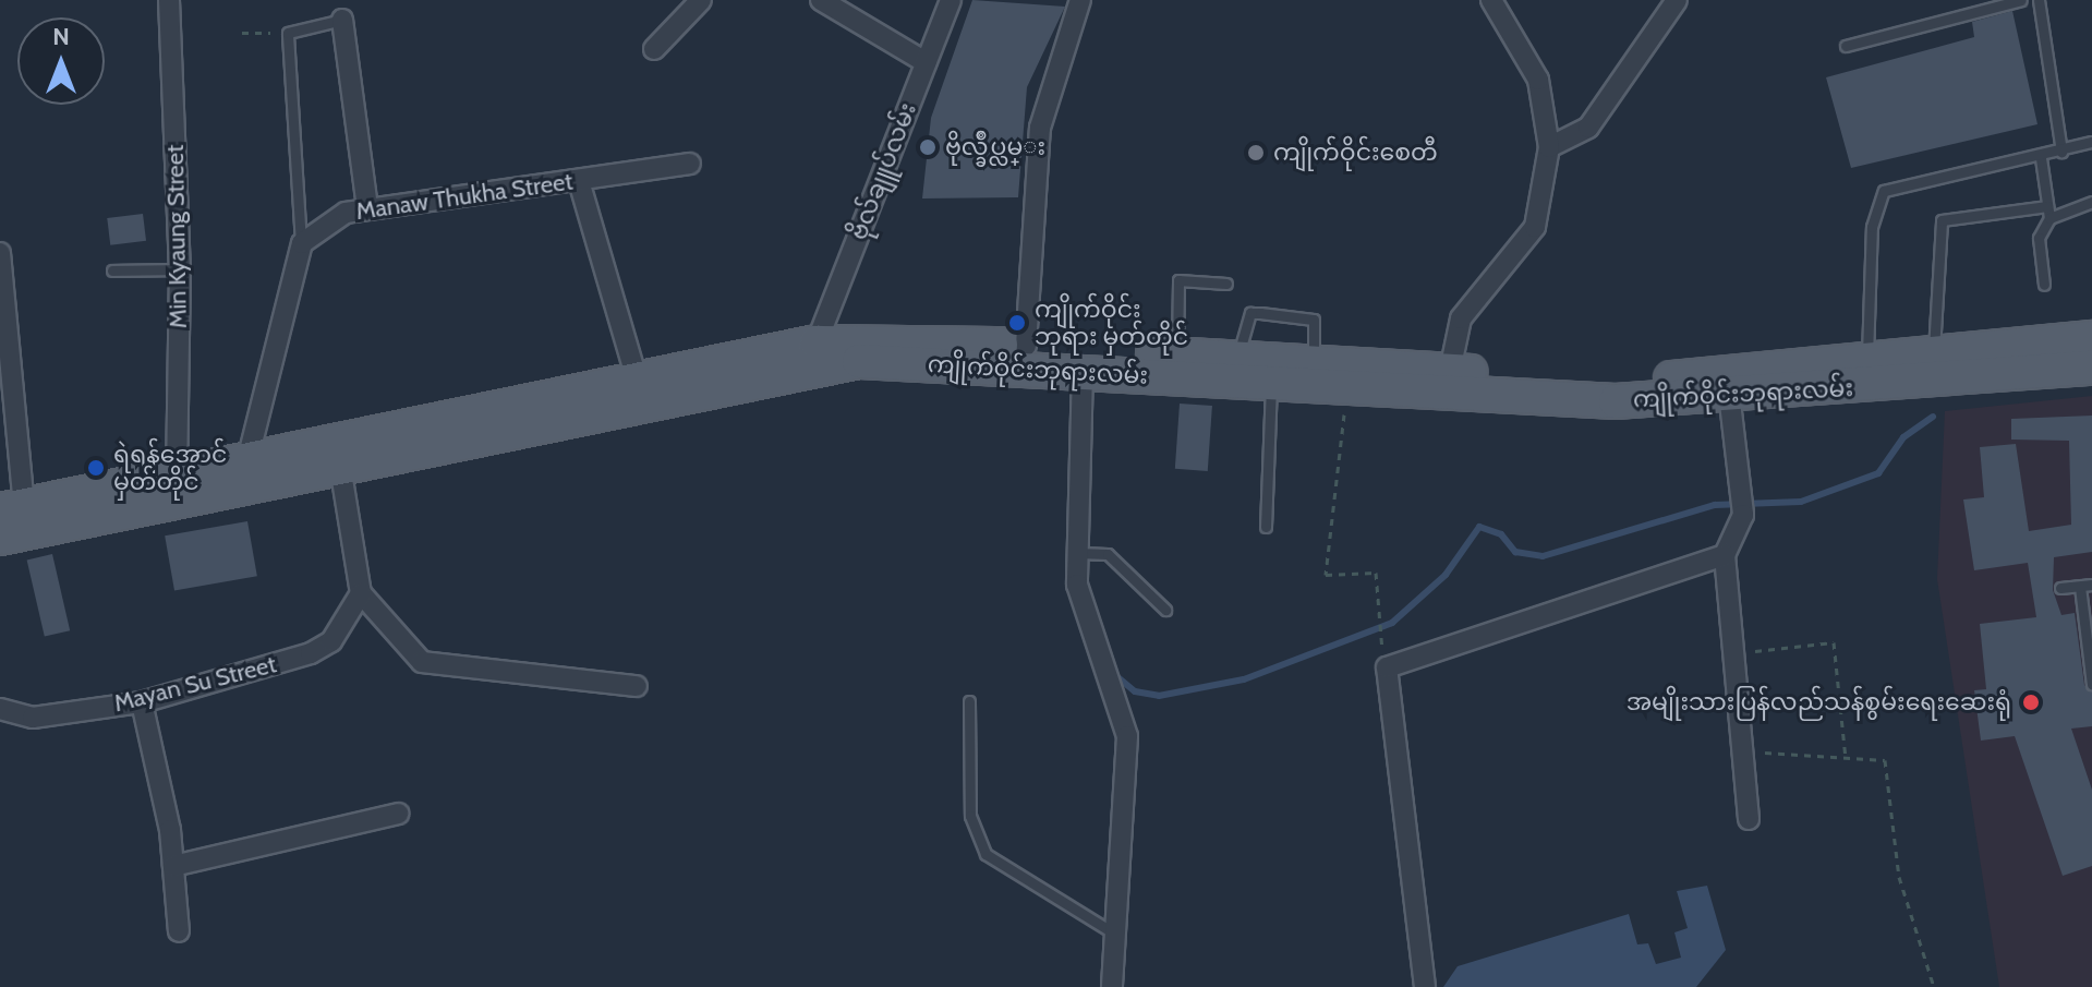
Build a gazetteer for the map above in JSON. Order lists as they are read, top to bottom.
{
  "streets": {
    "main road": ["ကျိုက်ဝိုင်းဘုရားလမ်း"],
    "street": [
      "ဗိုလ်ချူပ်လမ်း",
      "Manaw Thukha Street",
      "Min Kyaung Street",
      "Mayan Su Street"
    ]
  },
  "crossings": [
    ["ဗိုလ်ချူပ်လမ်း", "ကျိုက်ဝိုင်းဘုရားလမ်း"],
    ["Min Kyaung Street", "ကျိုက်ဝိုင်းဘုရားလမ်း"]
  ],
  "places": [
    "ဗိုလ္ခ်ဳပ္လမ္း",
    "ကျိုက်ဝိုင်းစေတီ",
    "ကျိုက်ဝိုင်း ဘုရား မှတ်တိုင်",
    "ရဲရန်အောင် မှတ်တိုင်",
    "အမျိုးသားပြန်လည်သန်စွမ်းရေးဆေးရုံ"
  ],
  "north": "top"
}
